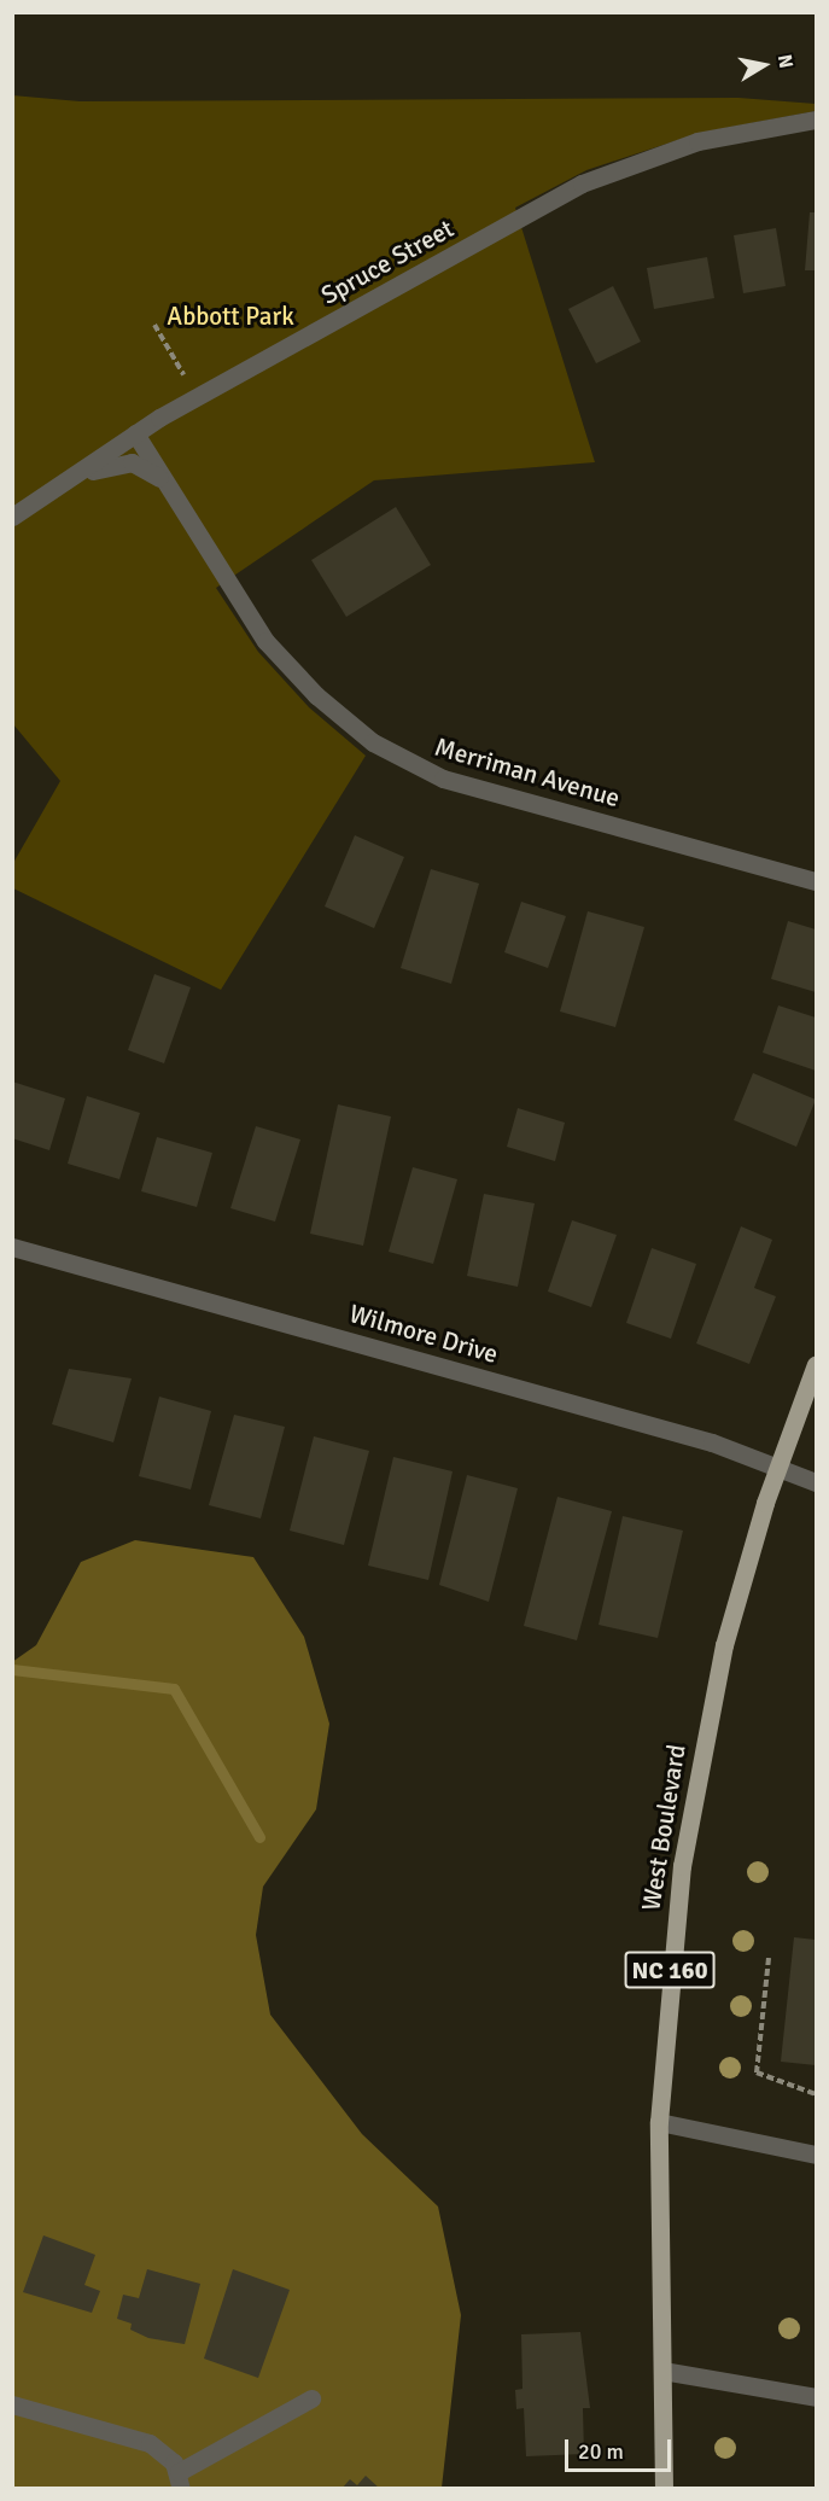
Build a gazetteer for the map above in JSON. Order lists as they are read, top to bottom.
{
  "streets": {
    "main road": ["West Boulevard", "NC 160"],
    "street": ["Spruce Street", "Merriman Avenue", "Wilmore Drive"]
  },
  "crossings": [
    ["Spruce Street", "Merriman Avenue"],
    ["Wilmore Drive", "West Boulevard"]
  ],
  "parks": ["Abbott Park"],
  "scale_bar": "20 m",
  "north": "right"
}
